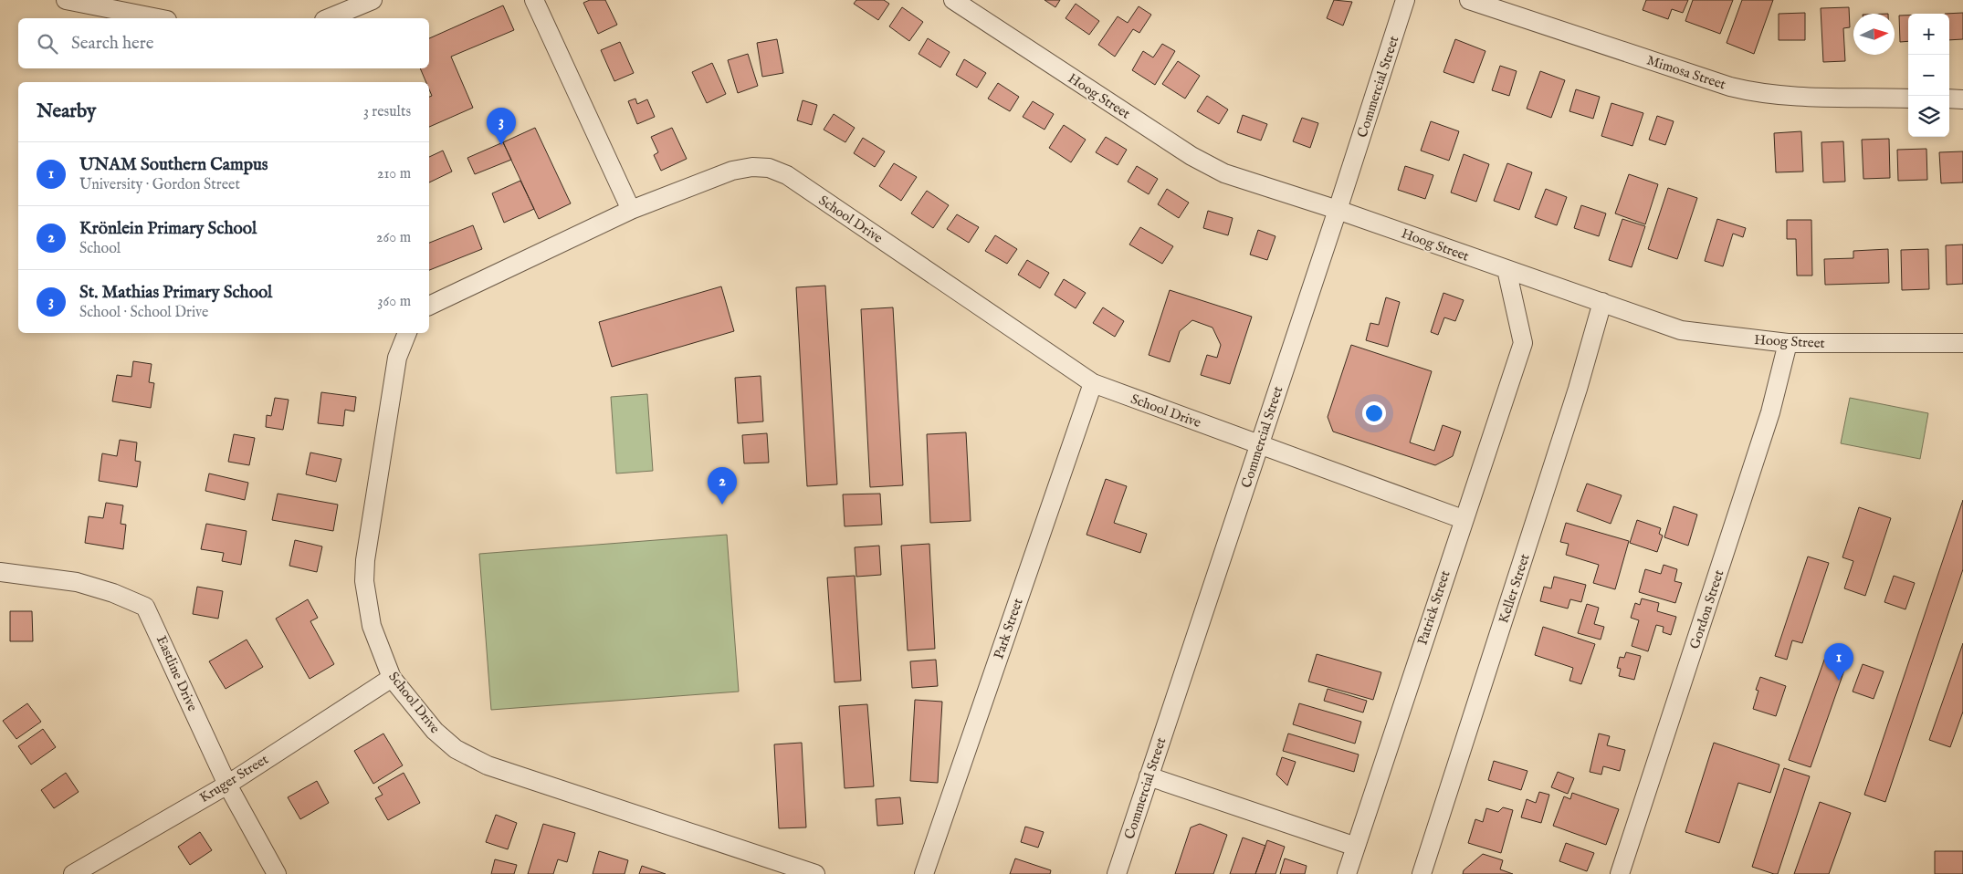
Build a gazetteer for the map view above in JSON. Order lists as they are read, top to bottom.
{
  "streets": {
    "street": [
      "Mimosa Street",
      "Commercial Street",
      "Hoog Street",
      "School Drive",
      "Keller Street",
      "Patrick Street",
      "Gordon Street",
      "Park Street",
      "Eastline Drive",
      "Kruger Street"
    ]
  },
  "crossings": [
    ["Commercial Street", "Hoog Street"],
    ["Commercial Street", "School Drive"],
    ["Hoog Street", "Keller Street"],
    ["Hoog Street", "Patrick Street"],
    ["Hoog Street", "Gordon Street"],
    ["School Drive", "Patrick Street"],
    ["School Drive", "Park Street"],
    ["School Drive", "Kruger Street"],
    ["Eastline Drive", "Kruger Street"]
  ],
  "north": "right",
  "page": {
    "map_buttons": ["+", "−"],
    "search": "Search here",
    "heading": ["Nearby", "3 results"],
    "pins": ["3", "2", "1"],
    "list": [
      {
        "mark": "1",
        "name": "UNAM Southern Campus",
        "note": "University · Gordon Street",
        "value": "210 m"
      },
      {
        "mark": "2",
        "name": "Krönlein Primary School",
        "note": "School",
        "value": "260 m"
      },
      {
        "mark": "3",
        "name": "St. Mathias Primary School",
        "note": "School · School Drive",
        "value": "360 m"
      }
    ]
  }
}
